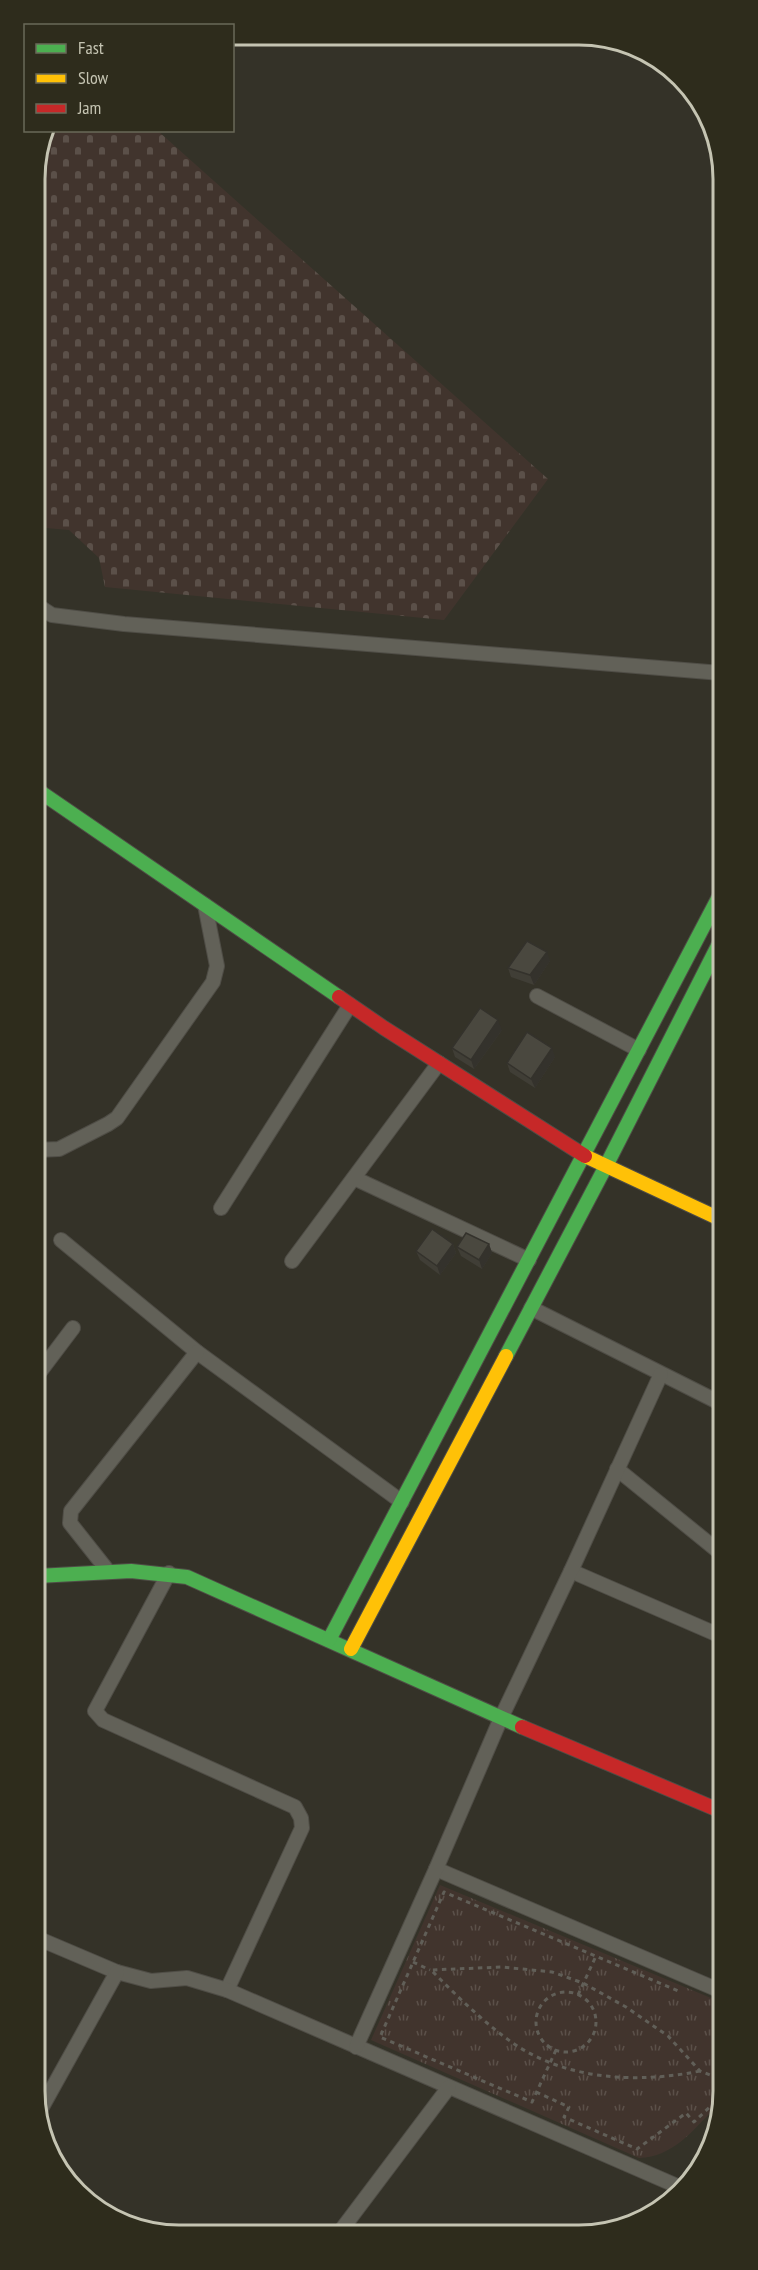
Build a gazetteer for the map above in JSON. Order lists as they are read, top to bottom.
{
  "legend": ["Fast", "Slow", "Jam"]
}
